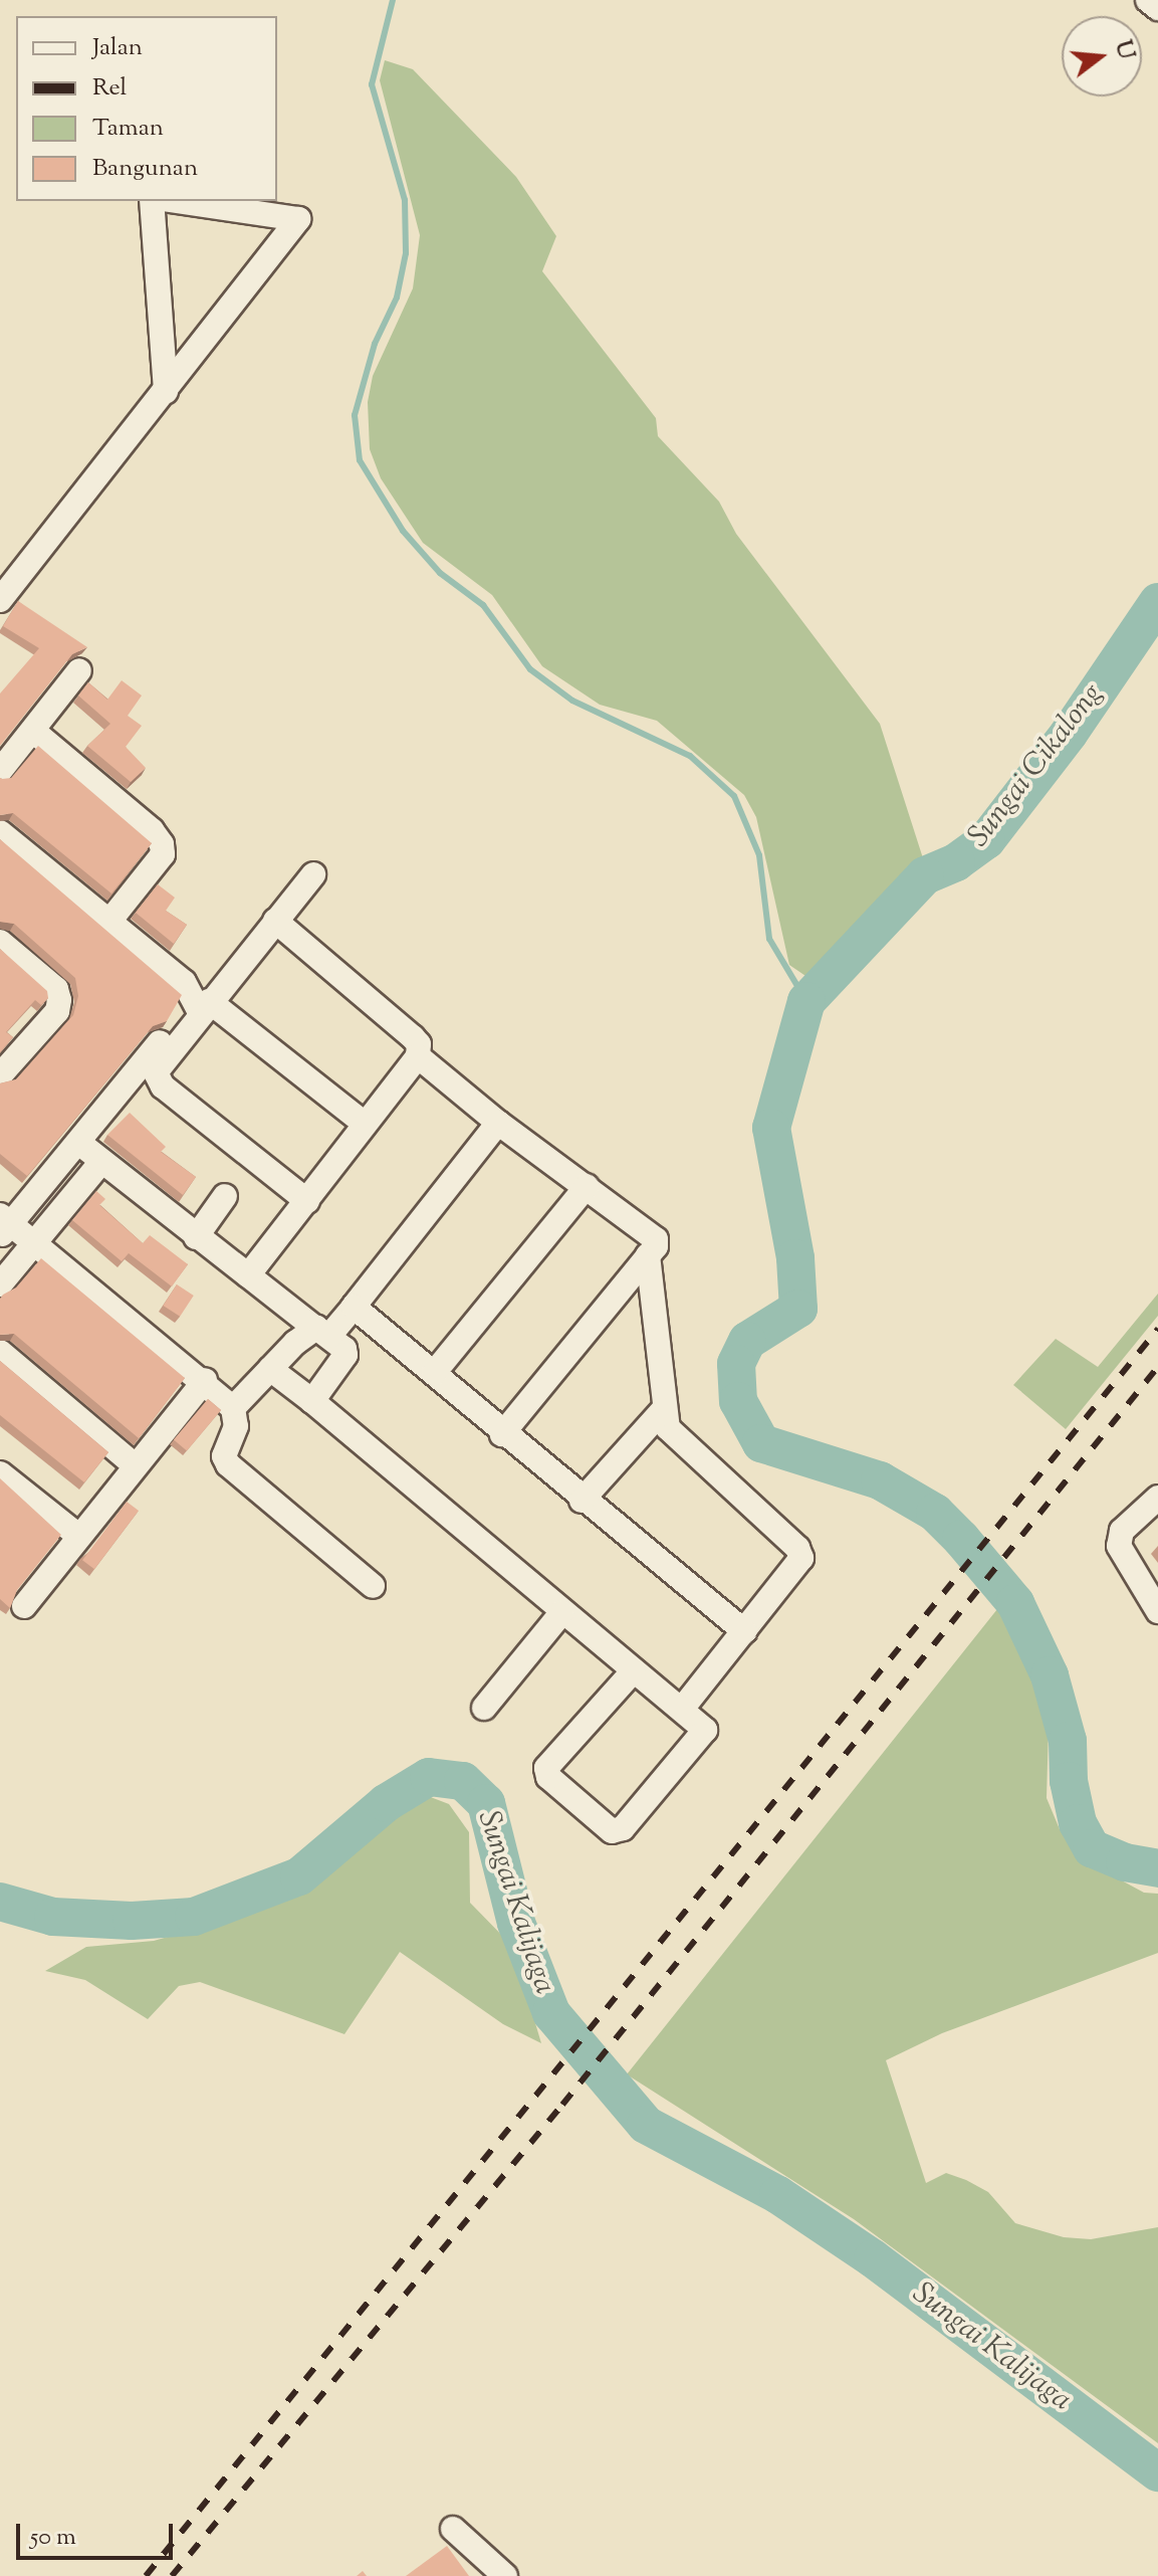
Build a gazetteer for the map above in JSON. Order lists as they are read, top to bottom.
{
  "water": ["Sungai Cikalong", "Sungai Kalijaga"],
  "legend": [
    "Jalan",
    "Rel",
    "Taman",
    "Bangunan"
  ],
  "scale_bar": "50 m",
  "north": "right"
}
